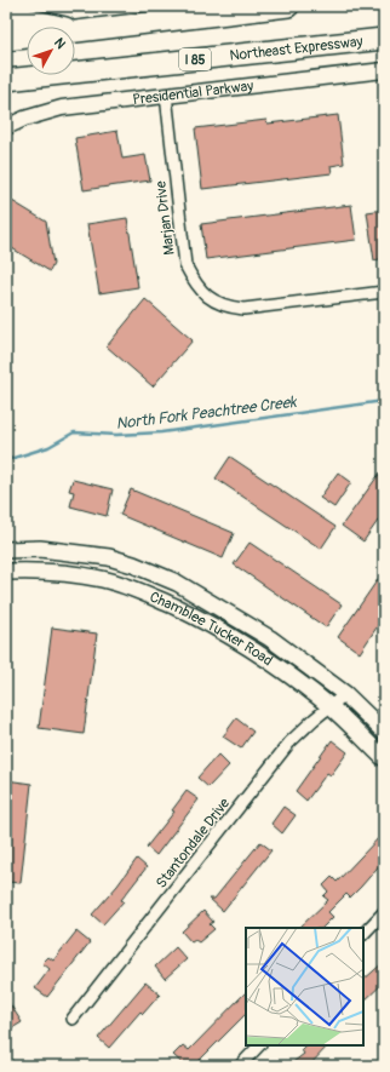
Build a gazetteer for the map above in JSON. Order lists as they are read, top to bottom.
{
  "streets": {
    "highway": ["Northeast Expressway", "I 85"],
    "main road": ["Chamblee Tucker Road"],
    "street": ["Presidential Parkway", "Marjan Drive", "Stantondale Drive"]
  },
  "crossings": [
    ["Presidential Parkway", "Marjan Drive"],
    ["Chamblee Tucker Road", "Stantondale Drive"]
  ],
  "water": ["North Fork Peachtree Creek"],
  "north": "top right"
}
